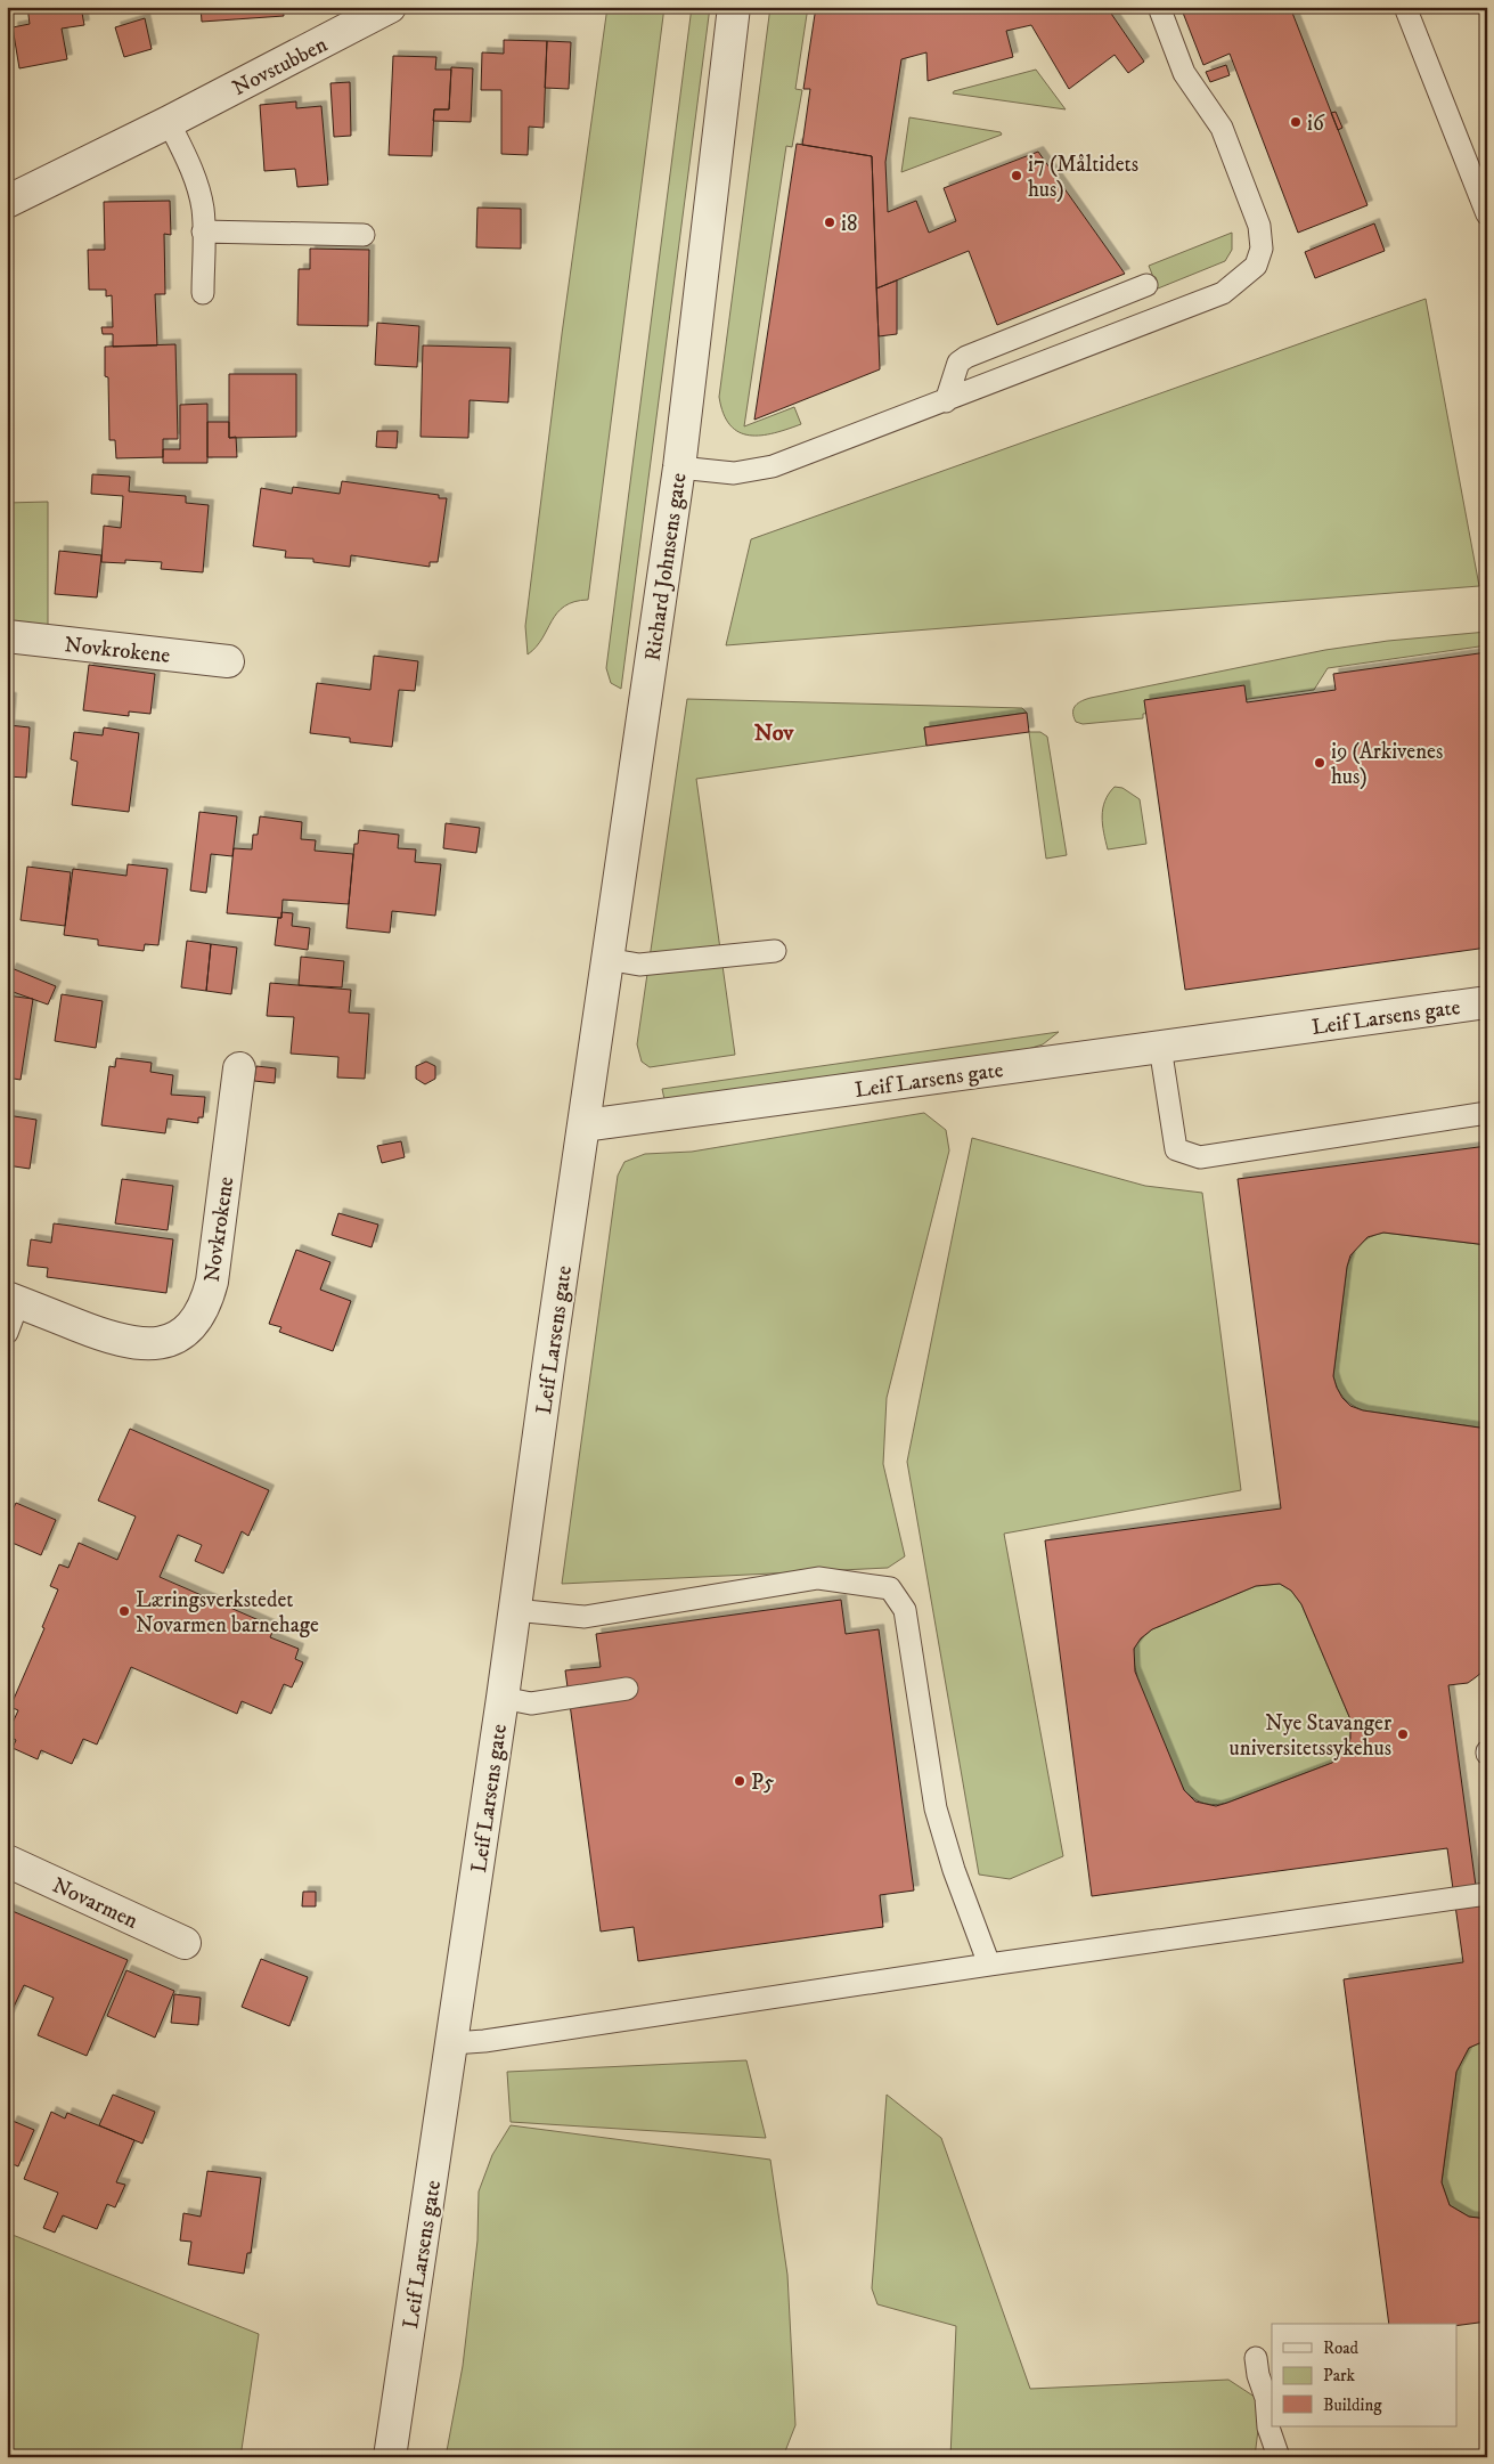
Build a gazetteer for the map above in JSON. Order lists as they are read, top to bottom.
{
  "streets": {
    "street": [
      "Novstubben",
      "Richard Johnsens gate",
      "Novkrokene",
      "Leif Larsens gate",
      "Novarmen"
    ]
  },
  "crossings": [
    ["Richard Johnsens gate", "Leif Larsens gate"]
  ],
  "districts": ["Nov"],
  "places": [
    "i6",
    "i7 (Måltidets hus)",
    "i8",
    "i9 (Arkivenes hus)",
    "Læringsverkstedet Novarmen barnehage",
    "Nye Stavanger universitetssykehus",
    "P5"
  ],
  "legend": ["Road", "Park", "Building"]
}
